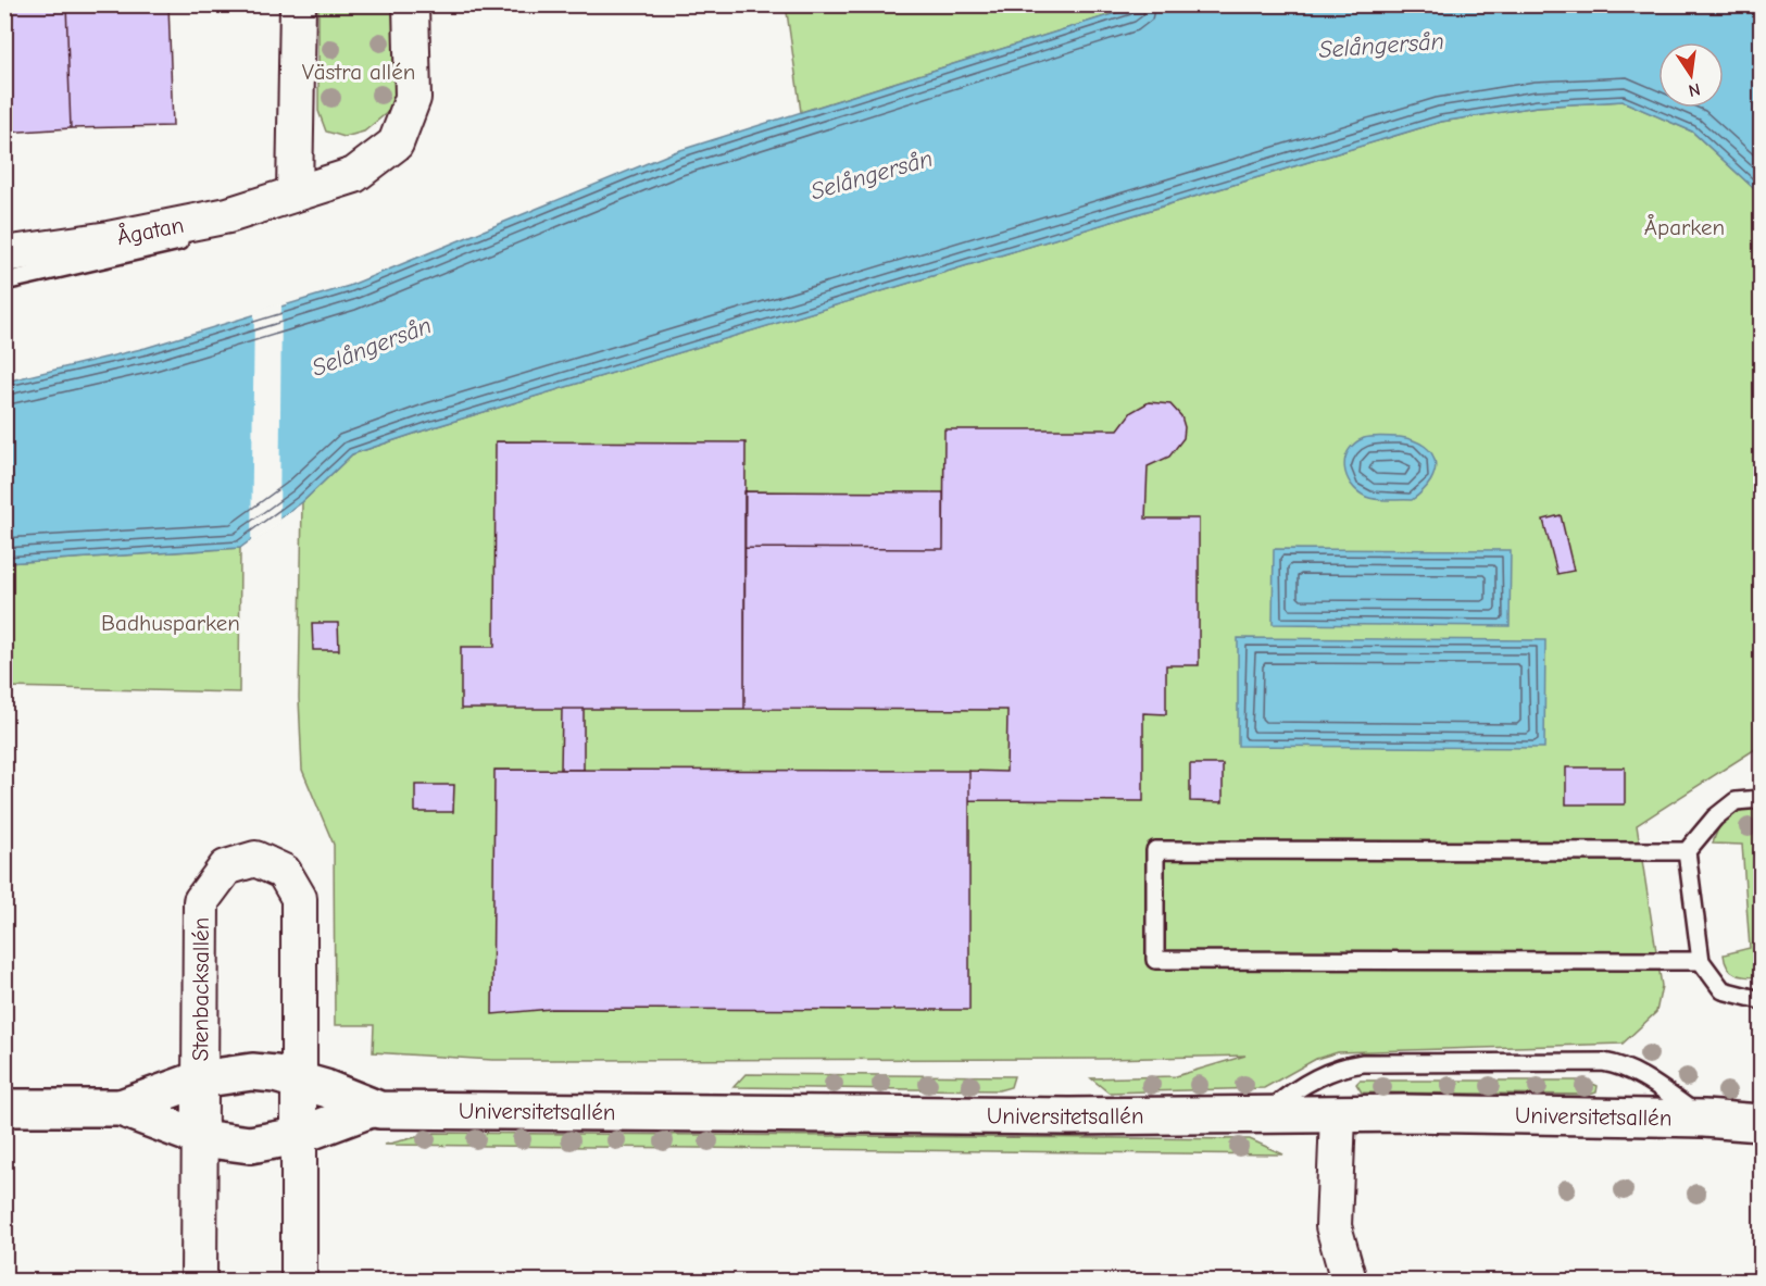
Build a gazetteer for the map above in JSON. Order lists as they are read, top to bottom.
{
  "streets": {
    "street": ["Ågatan", "Stenbacksallén", "Universitetsallén"]
  },
  "crossings": [
    ["Stenbacksallén", "Universitetsallén"]
  ],
  "water": ["Selångersån"],
  "parks": ["Västra allén", "Åparken", "Badhusparken"],
  "north": "bottom"
}
